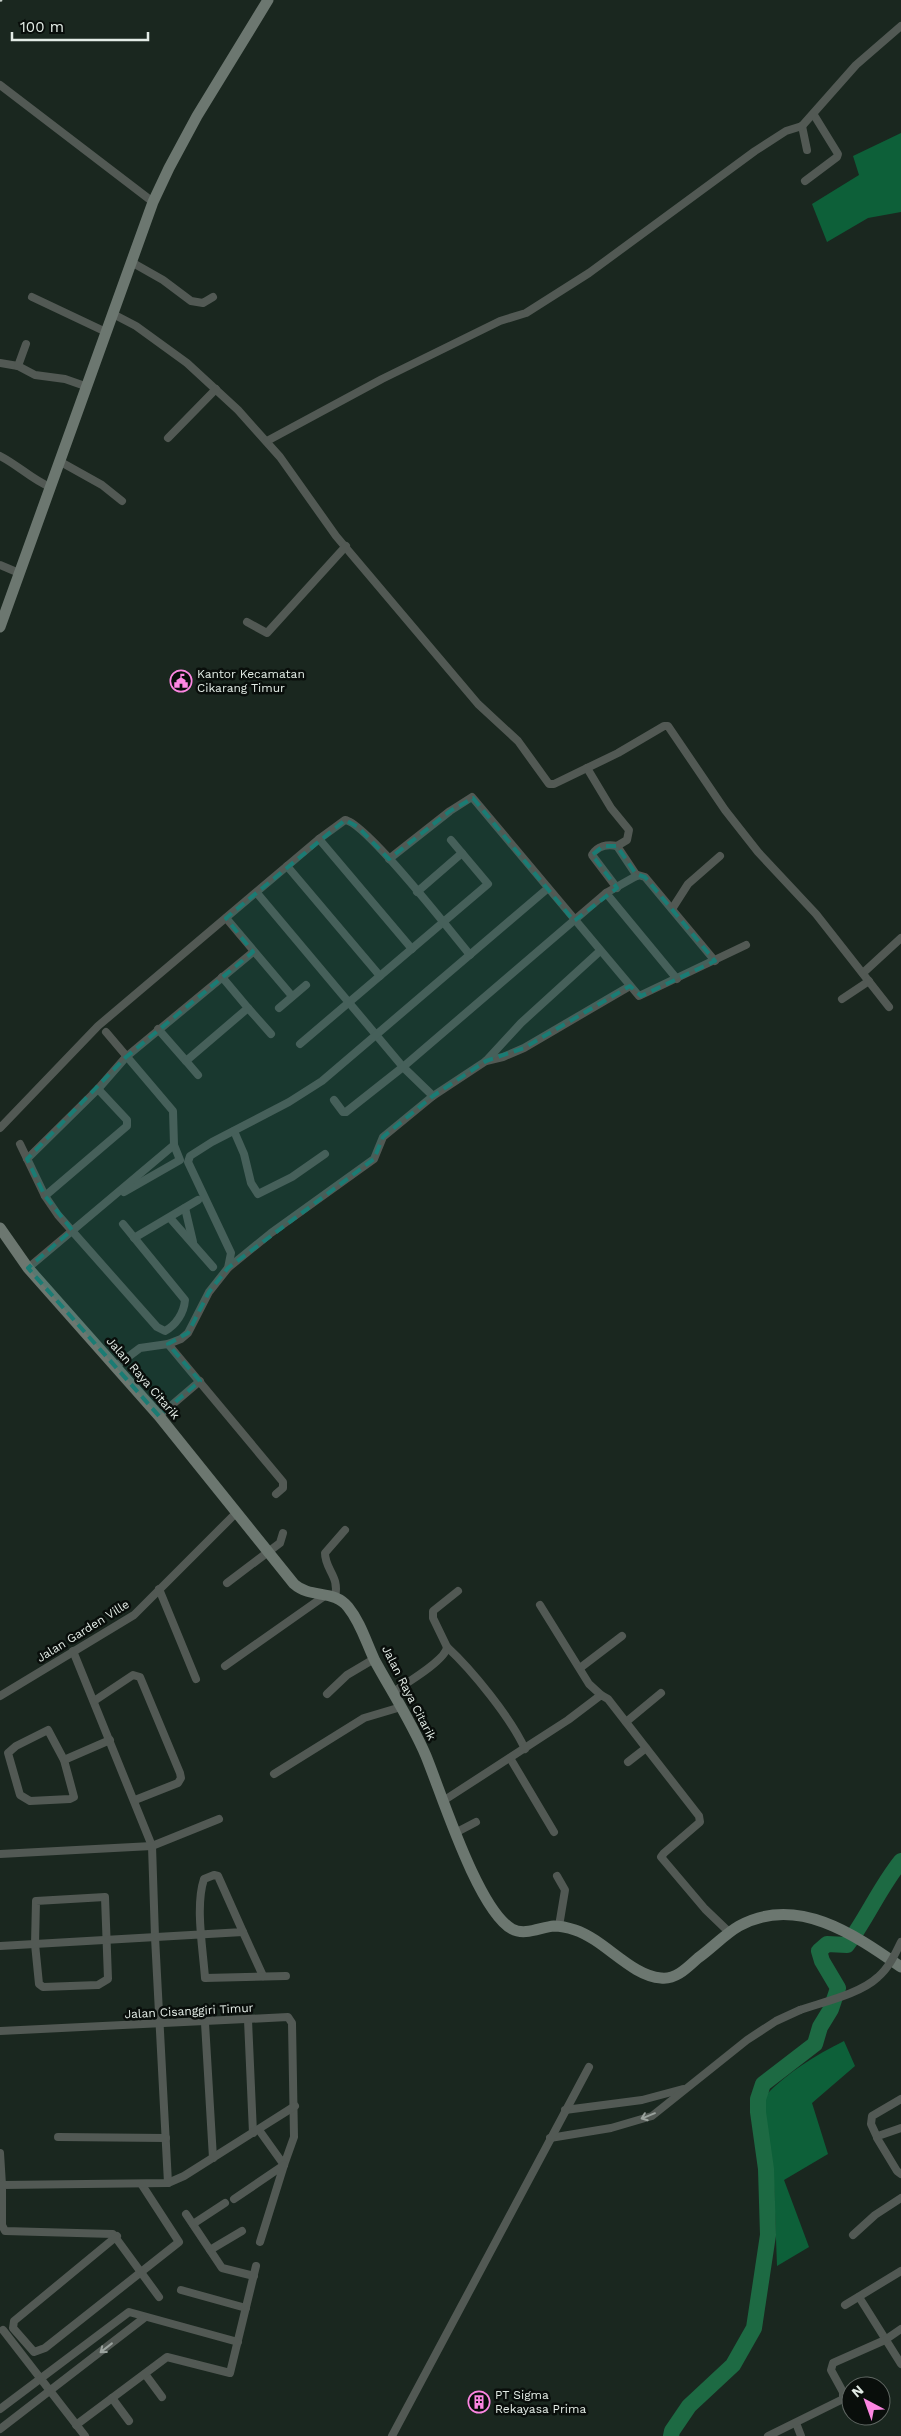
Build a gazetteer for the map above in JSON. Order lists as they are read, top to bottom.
{
  "streets": {
    "street": ["Jalan Raya Citarik", "Jalan Garden Ville", "Jalan Cisanggiri Timur"]
  },
  "crossings": [
    ["Jalan Raya Citarik", "Jalan Garden Ville"]
  ],
  "places": {
    "public building": ["Kantor Kecamatan Cikarang Timur"],
    "building": ["PT Sigma Rekayasa Prima"]
  },
  "scale_bar": "100 m",
  "north": "top left"
}
